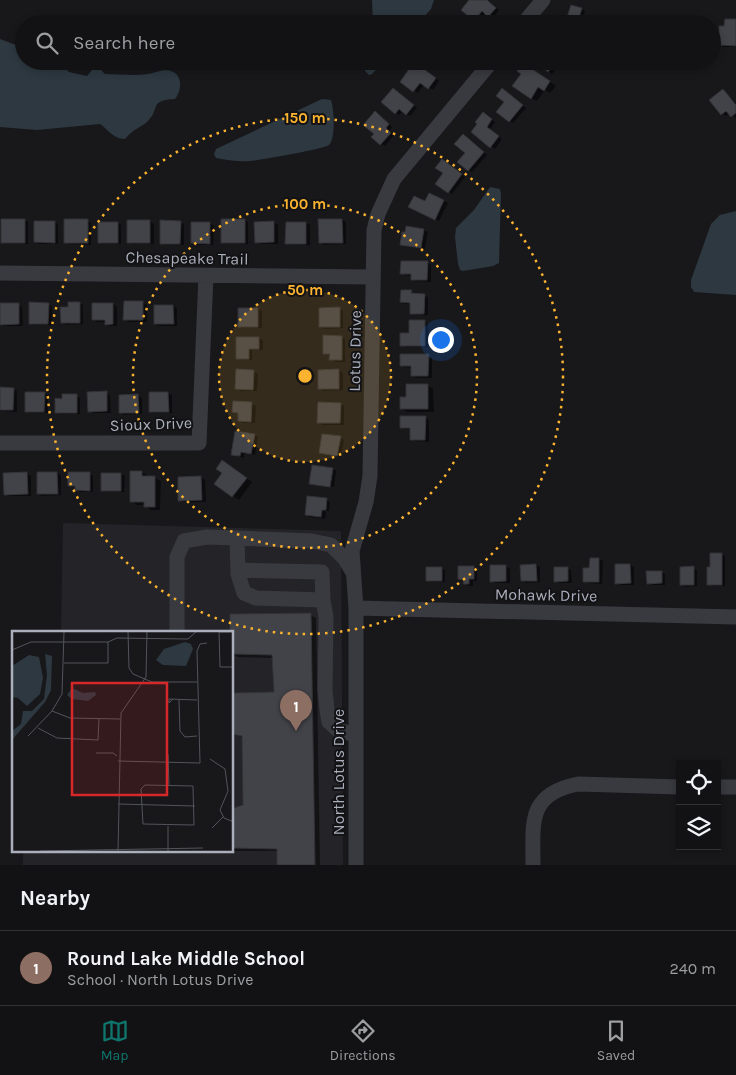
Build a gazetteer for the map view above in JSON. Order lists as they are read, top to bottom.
{
  "streets": {
    "street": [
      "Chesapeake Trail",
      "Lotus Drive",
      "Sioux Drive",
      "Mohawk Drive",
      "North Lotus Drive"
    ]
  },
  "crossings": [
    ["Chesapeake Trail", "Lotus Drive"],
    ["Chesapeake Trail", "Sioux Drive"],
    ["Lotus Drive", "Mohawk Drive"],
    ["Lotus Drive", "North Lotus Drive"]
  ],
  "page": {
    "search": "Search here",
    "pins": "1",
    "heading": "Nearby",
    "list": [
      {
        "mark": "1",
        "name": "Round Lake Middle School",
        "note": "School · North Lotus Drive",
        "value": "240 m"
      }
    ],
    "nav": ["Map", "Directions", "Saved"]
  },
  "rings": ["150 m", "100 m", "50 m"]
}
